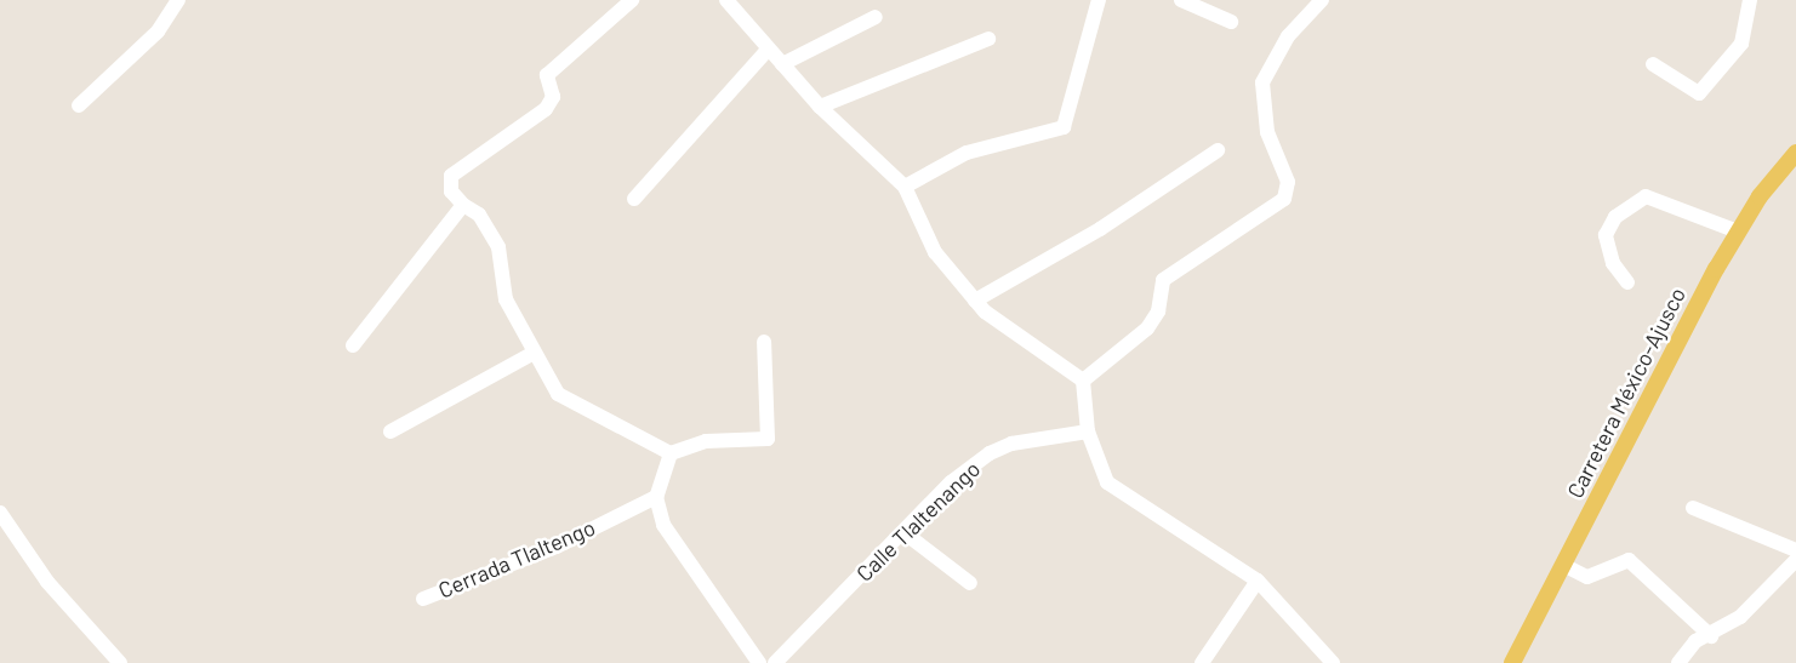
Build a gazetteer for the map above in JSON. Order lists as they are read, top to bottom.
{
  "streets": {
    "main road": ["Carretera México-Ajusco"],
    "street": ["Calle Tlaltenango", "Cerrada Tlaltengo"]
  }
}
